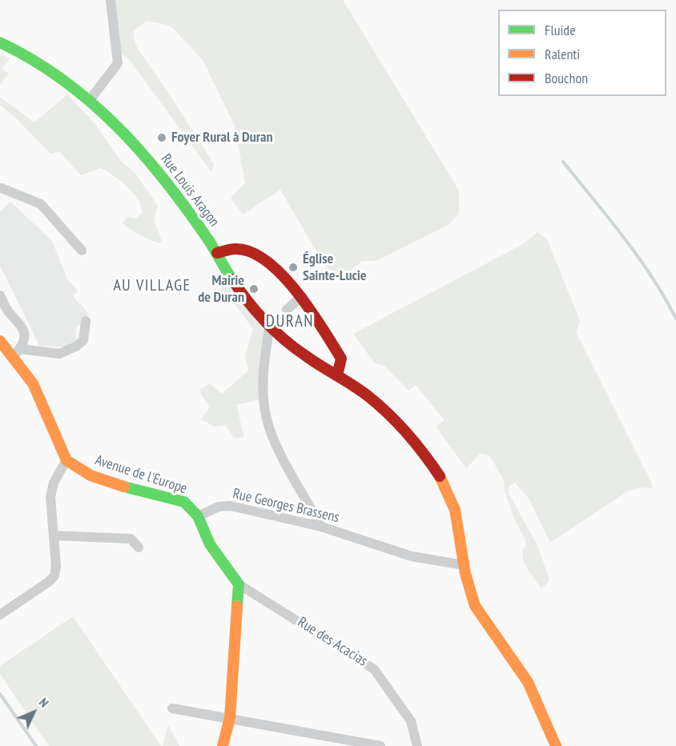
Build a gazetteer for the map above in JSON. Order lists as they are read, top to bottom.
{
  "streets": {
    "street": [
      "Rue Louis Aragon",
      "Avenue de l'Europe",
      "Rue Georges Brassens",
      "Rue des Acacias"
    ]
  },
  "crossings": [
    ["Rue Louis Aragon", "Rue Georges Brassens"],
    ["Avenue de l'Europe", "Rue Georges Brassens"]
  ],
  "districts": ["AU VILLAGE", "DURAN"],
  "places": ["Foyer Rural à Duran", "Église Sainte-Lucie", "Mairie de Duran"],
  "legend": ["Fluide", "Ralenti", "Bouchon"],
  "north": "top right"
}
